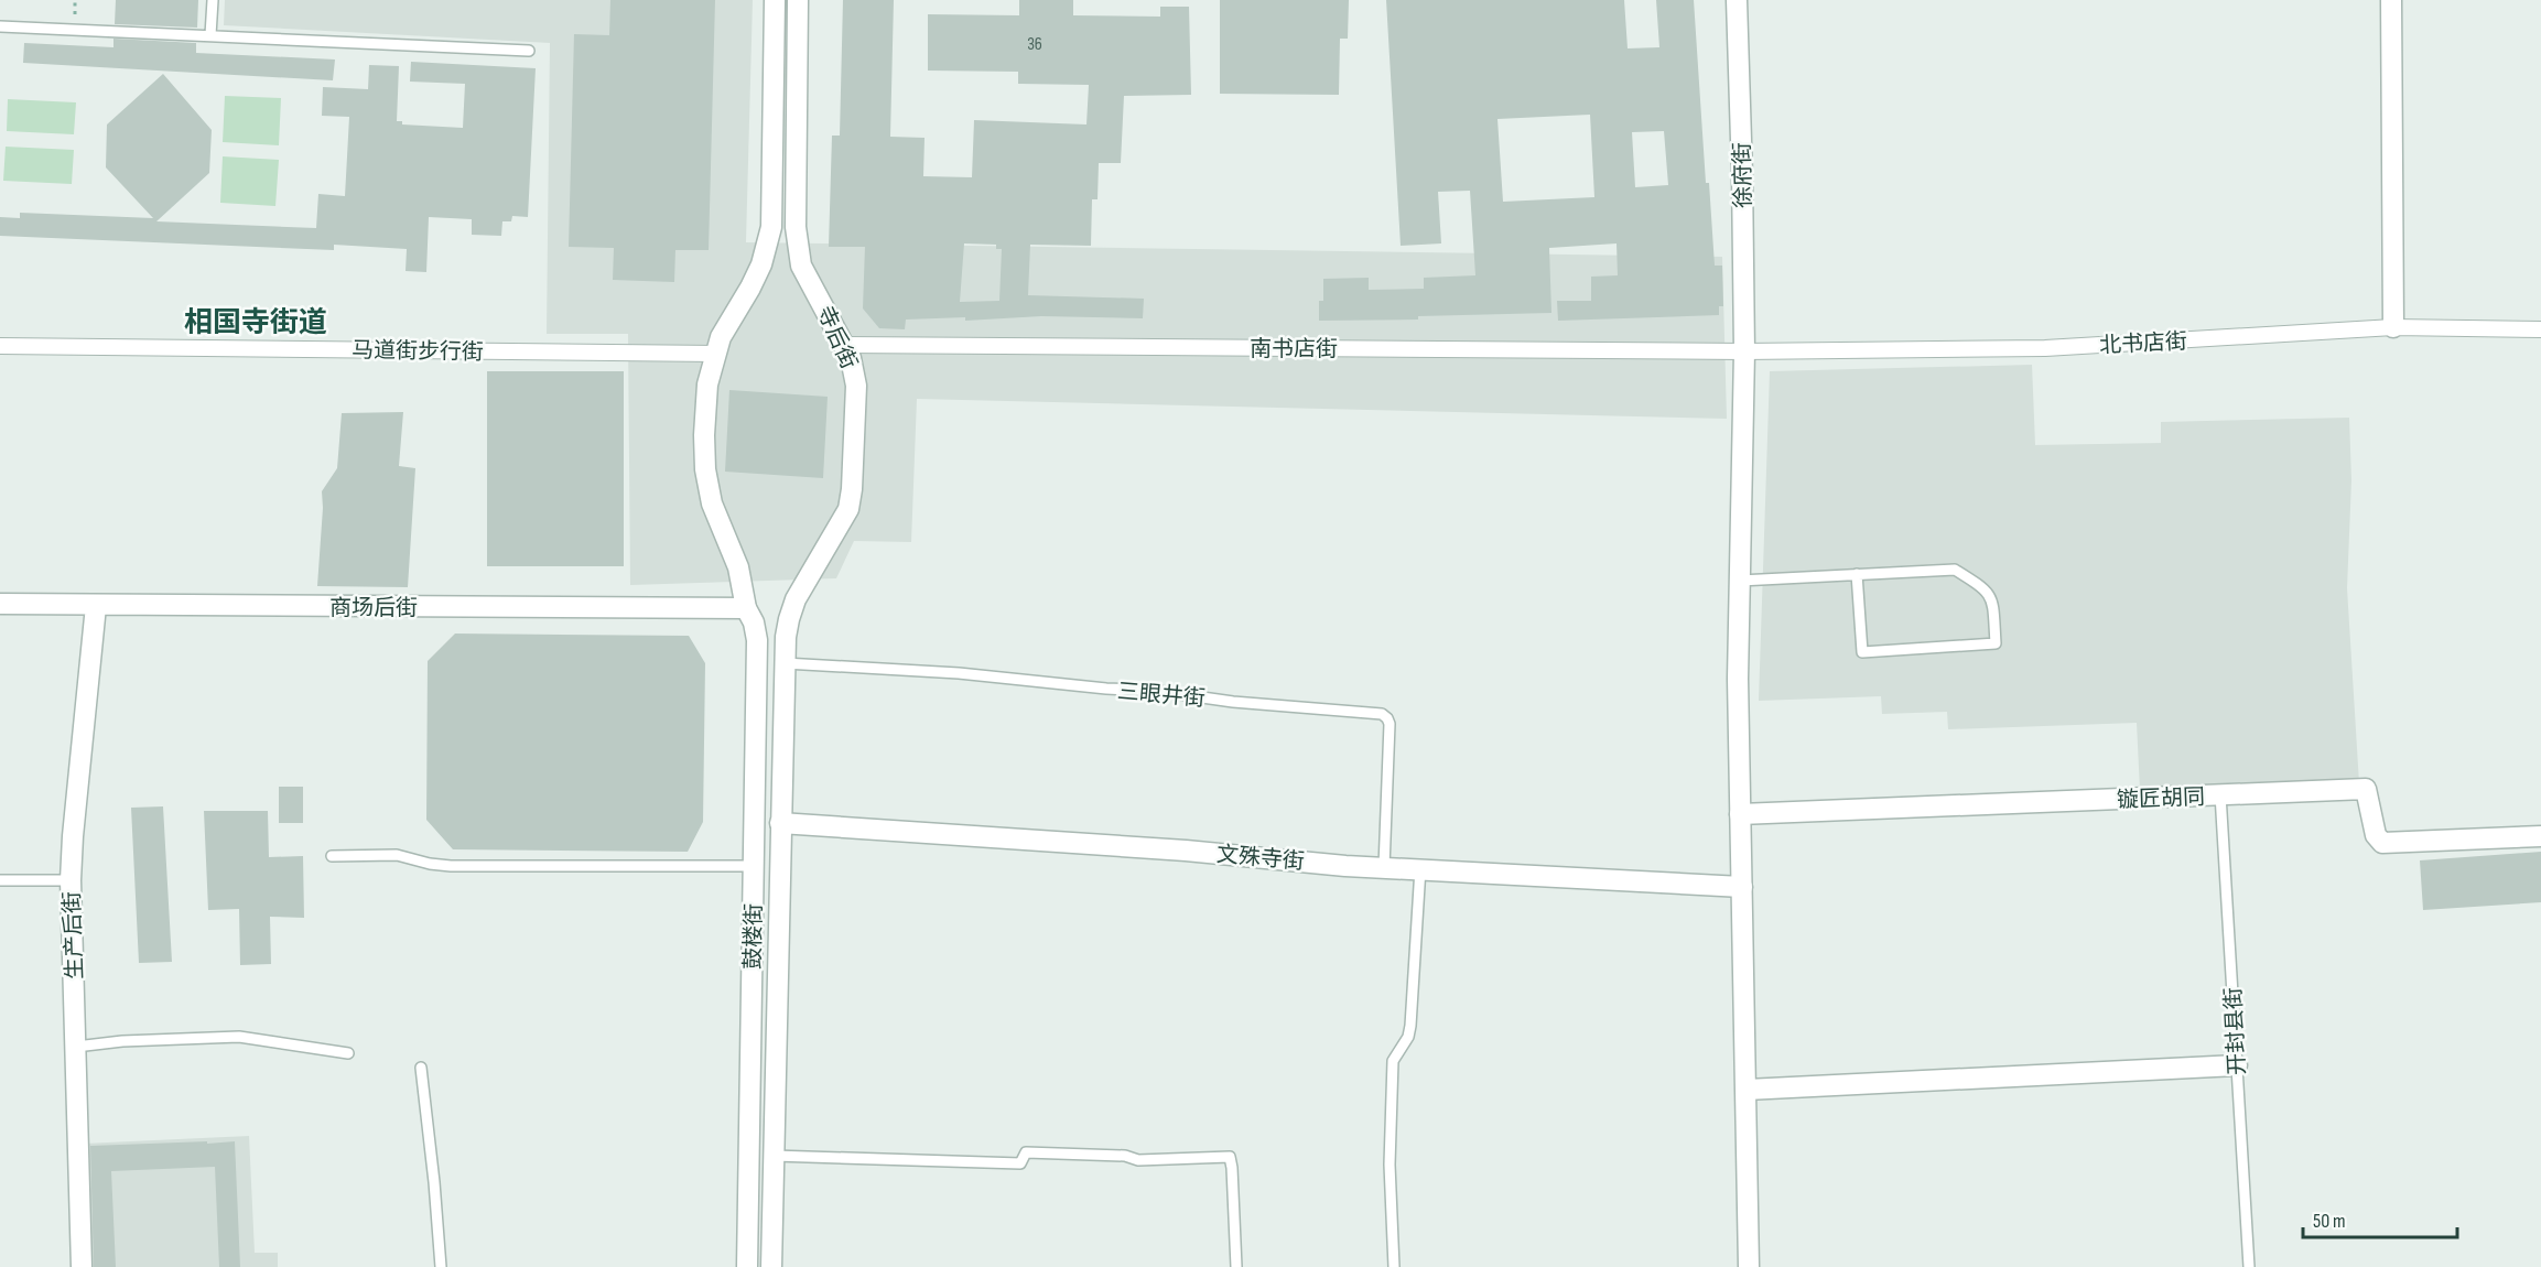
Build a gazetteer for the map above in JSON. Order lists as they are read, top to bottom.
{
  "streets": {
    "street": [
      "徐府街",
      "寺后街",
      "北书店街",
      "南书店街",
      "马道街步行街",
      "商场后街",
      "镟匠胡同",
      "文殊寺街",
      "生产后街",
      "鼓楼街"
    ],
    "lane": ["三眼井街", "开封县街"]
  },
  "crossings": [
    ["徐府街", "北书店街"],
    ["徐府街", "南书店街"],
    ["徐府街", "镟匠胡同"],
    ["徐府街", "文殊寺街"],
    ["寺后街", "南书店街"],
    ["寺后街", "三眼井街"],
    ["寺后街", "鼓楼街"],
    ["北书店街", "南书店街"],
    ["商场后街", "生产后街"],
    ["商场后街", "鼓楼街"],
    ["三眼井街", "文殊寺街"],
    ["三眼井街", "鼓楼街"],
    ["镟匠胡同", "开封县街"],
    ["文殊寺街", "鼓楼街"]
  ],
  "districts": ["相国寺街道"],
  "house_numbers": ["36"],
  "scale_bar": "50 m"
}
